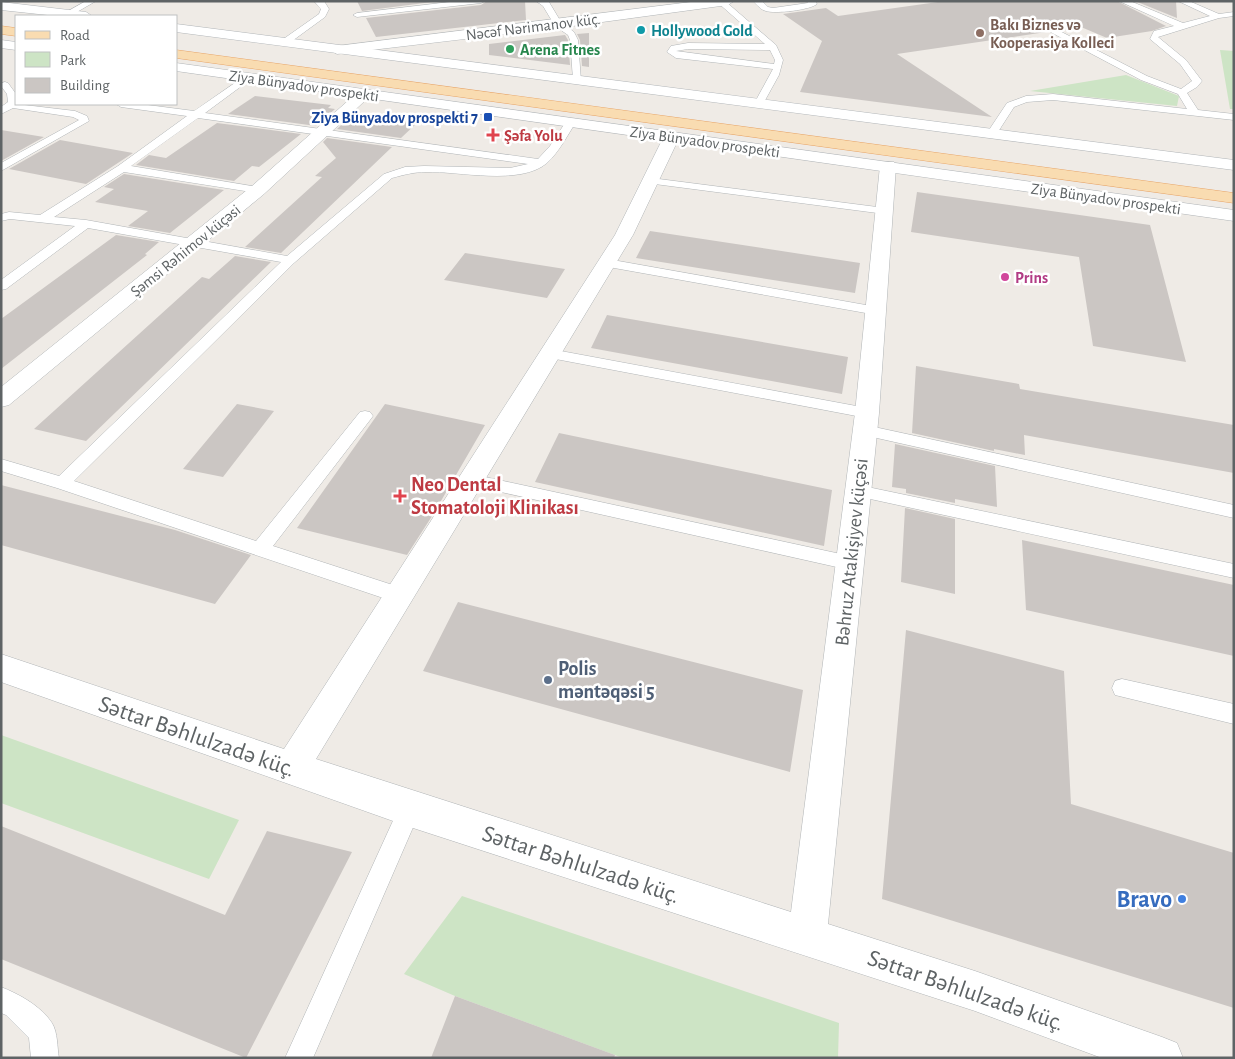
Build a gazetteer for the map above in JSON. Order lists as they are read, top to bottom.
{
  "streets": {
    "main road": ["Ziya Bünyadov prospekti"],
    "street": [
      "Nəcəf Nərimanov küç.",
      "Şəmsi Rəhimov küçəsi",
      "Bəhruz Atakişiyev küçəsi",
      "Səttar Bəhlulzadə küç."
    ]
  },
  "crossings": [
    ["Nəcəf Nərimanov küç.", "Ziya Bünyadov prospekti"],
    ["Ziya Bünyadov prospekti", "Şəmsi Rəhimov küçəsi"],
    ["Ziya Bünyadov prospekti", "Bəhruz Atakişiyev küçəsi"],
    ["Bəhruz Atakişiyev küçəsi", "Səttar Bəhlulzadə küç."]
  ],
  "places": {
    "other": [
      "Hollywood Gold",
      "Bakı Biznes və Kooperasiya Kolleci",
      "Arena Fitnes",
      "Prins",
      "Polis məntəqəsi 5",
      "Bravo"
    ],
    "transit": ["Ziya Bünyadov prospekti 7"],
    "health": ["Şəfa Yolu", "Neo Dental Stomatoloji Klinikası"]
  },
  "legend": ["Road", "Park", "Building"]
}
